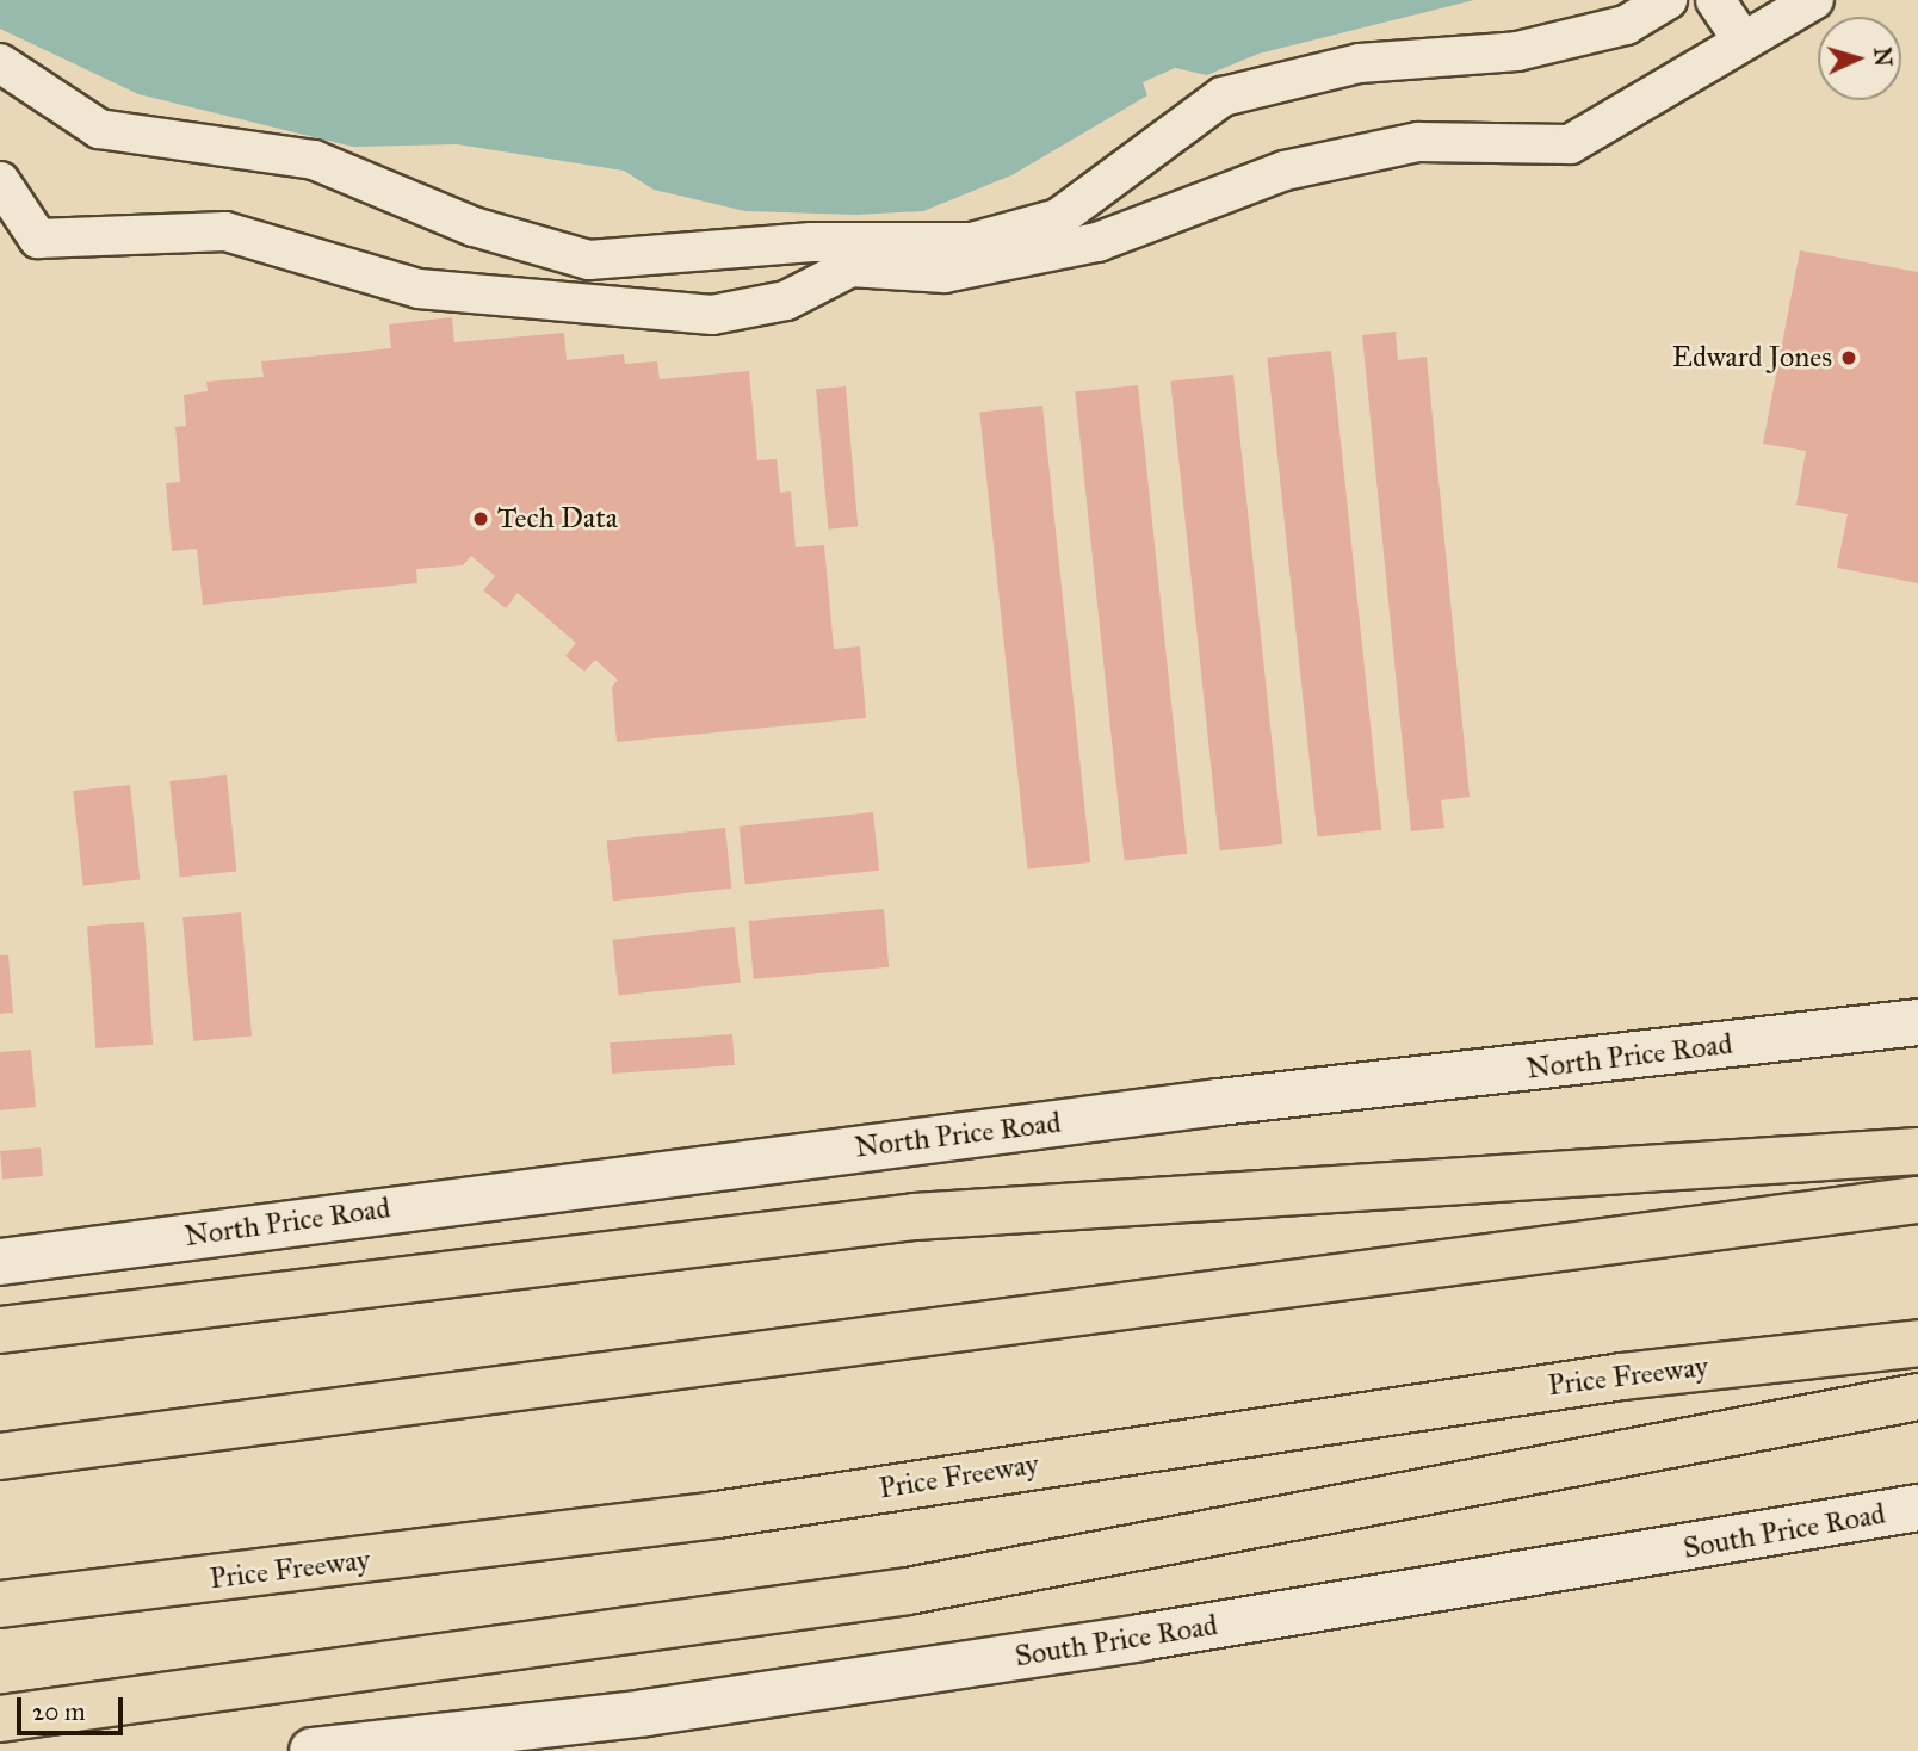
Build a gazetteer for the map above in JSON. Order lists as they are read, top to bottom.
{
  "streets": {
    "highway": ["Price Freeway"],
    "main road": ["North Price Road", "South Price Road"]
  },
  "places": ["Edward Jones", "Tech Data"],
  "scale_bar": "20 m",
  "north": "right"
}
